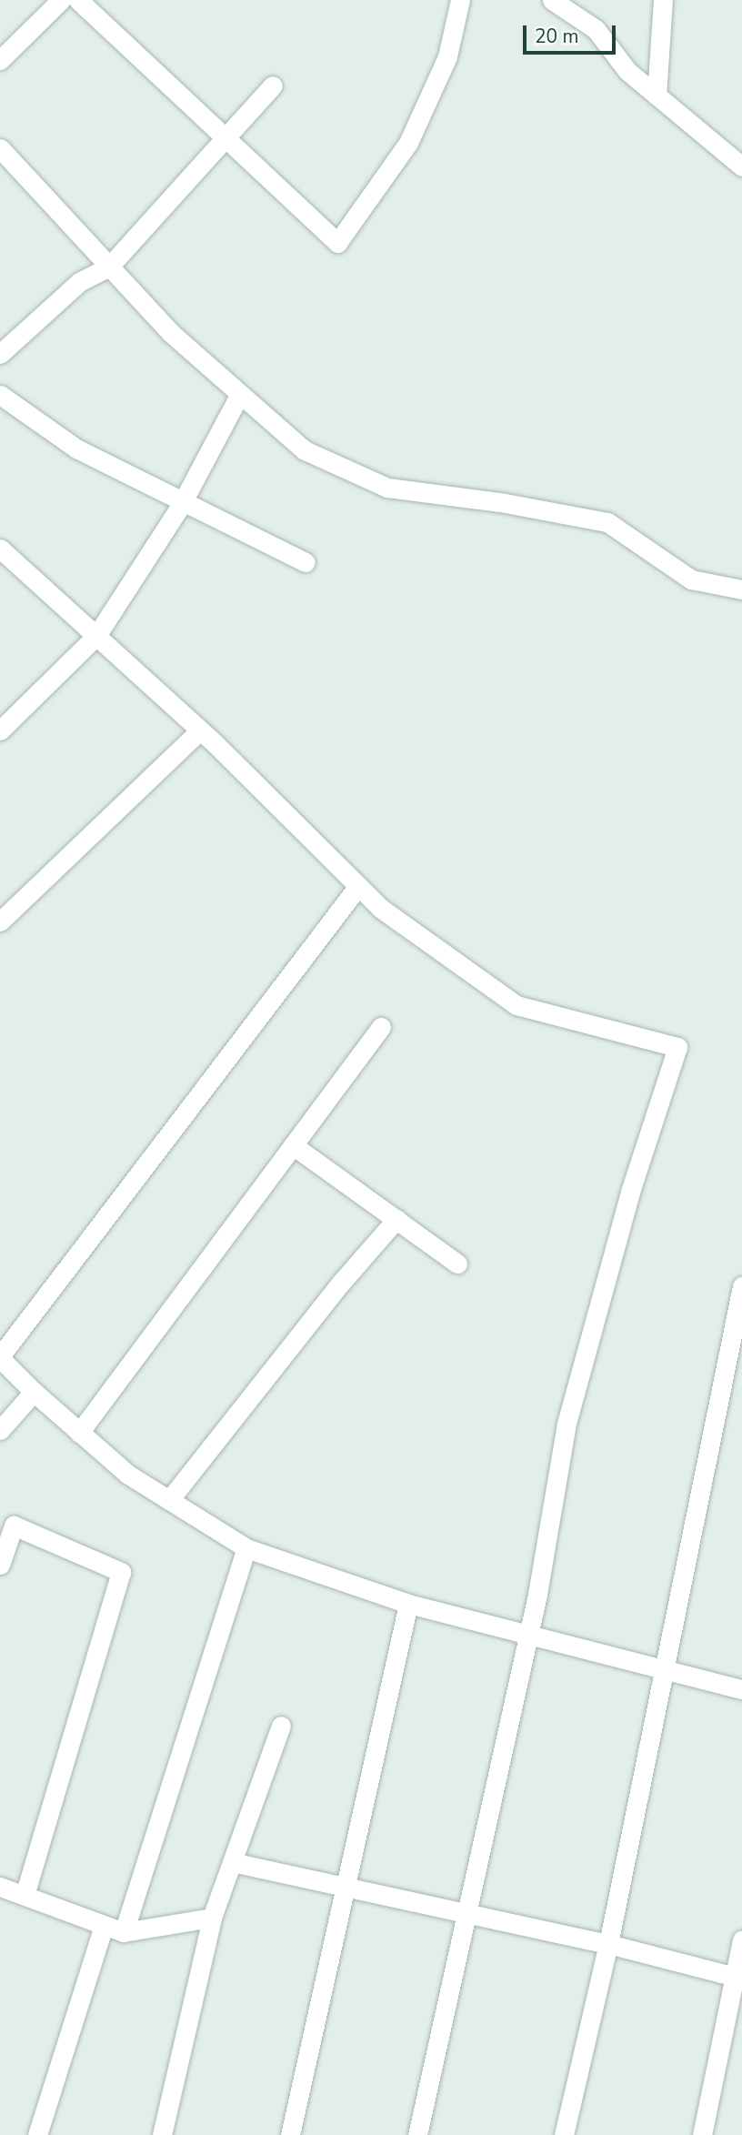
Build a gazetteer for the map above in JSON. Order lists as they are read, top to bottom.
{
  "scale_bar": "20 m"
}
